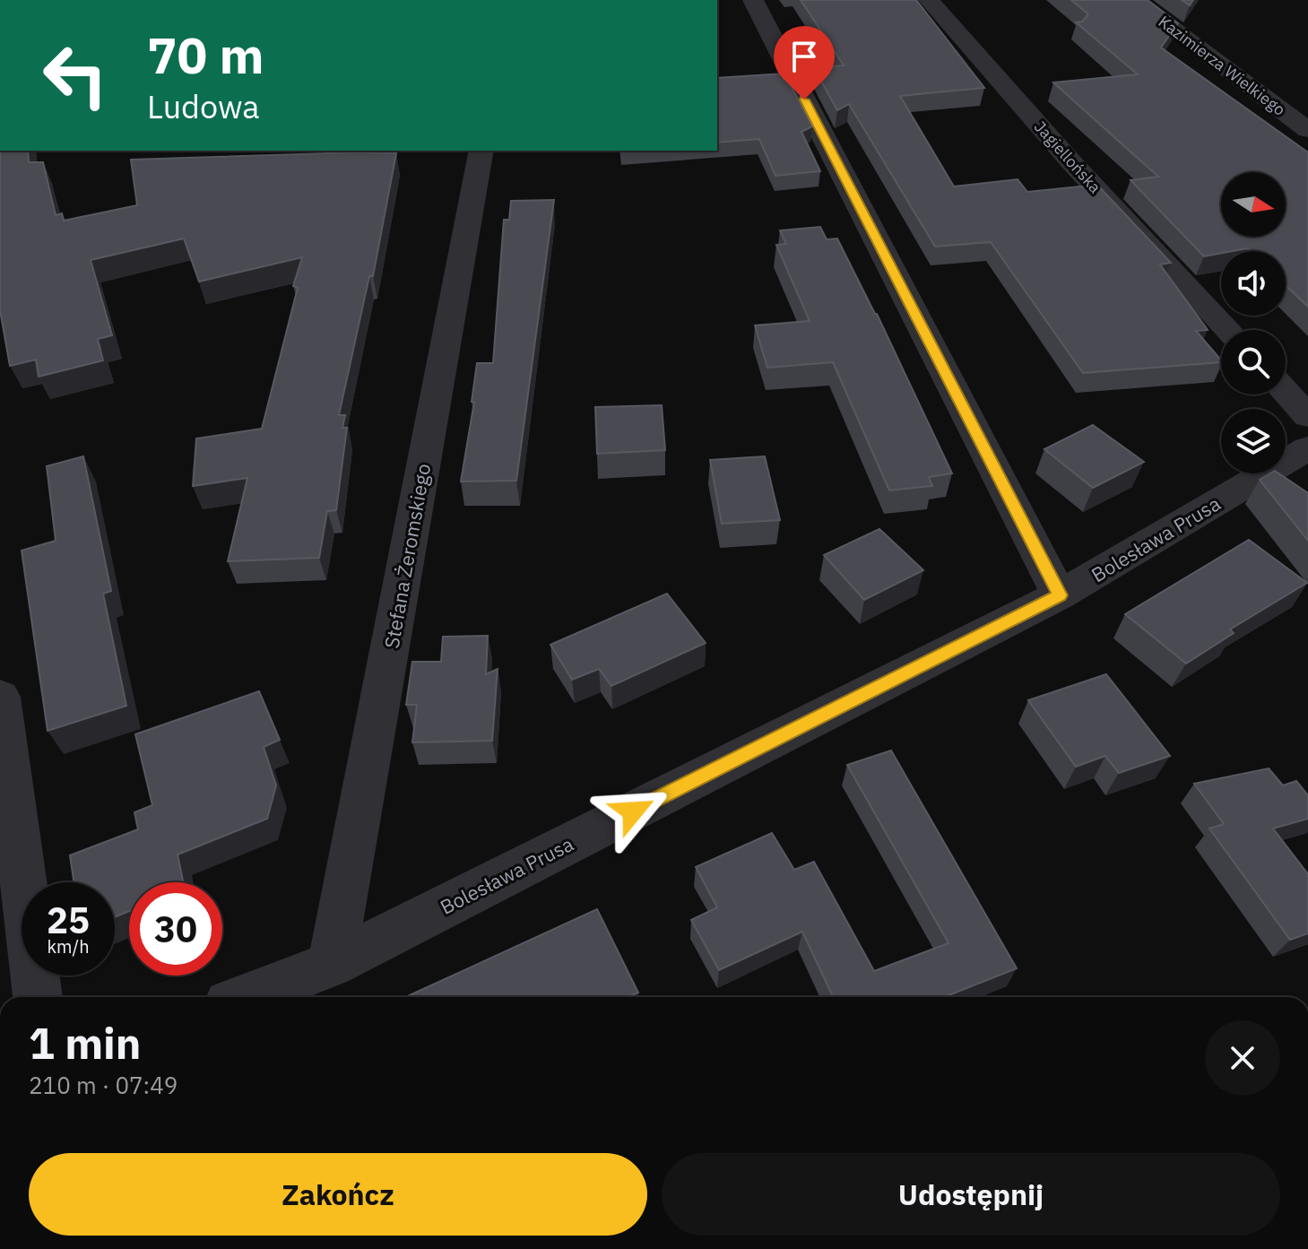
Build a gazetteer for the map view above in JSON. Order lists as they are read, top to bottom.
{
  "streets": {
    "street": [
      "Kazimierza Wielkiego",
      "Jagiellońska",
      "Bolesława Prusa",
      "Stefana Żeromskiego"
    ]
  },
  "crossings": [
    ["Bolesława Prusa", "Stefana Żeromskiego"]
  ],
  "north": "right",
  "page": {
    "turn": ["70 m", "Ludowa"],
    "speed": "25 km/h",
    "limit": "30",
    "heading": ["1 min", "210 m · 07:49"],
    "buttons": ["Zakończ", "Udostępnij"]
  }
}
